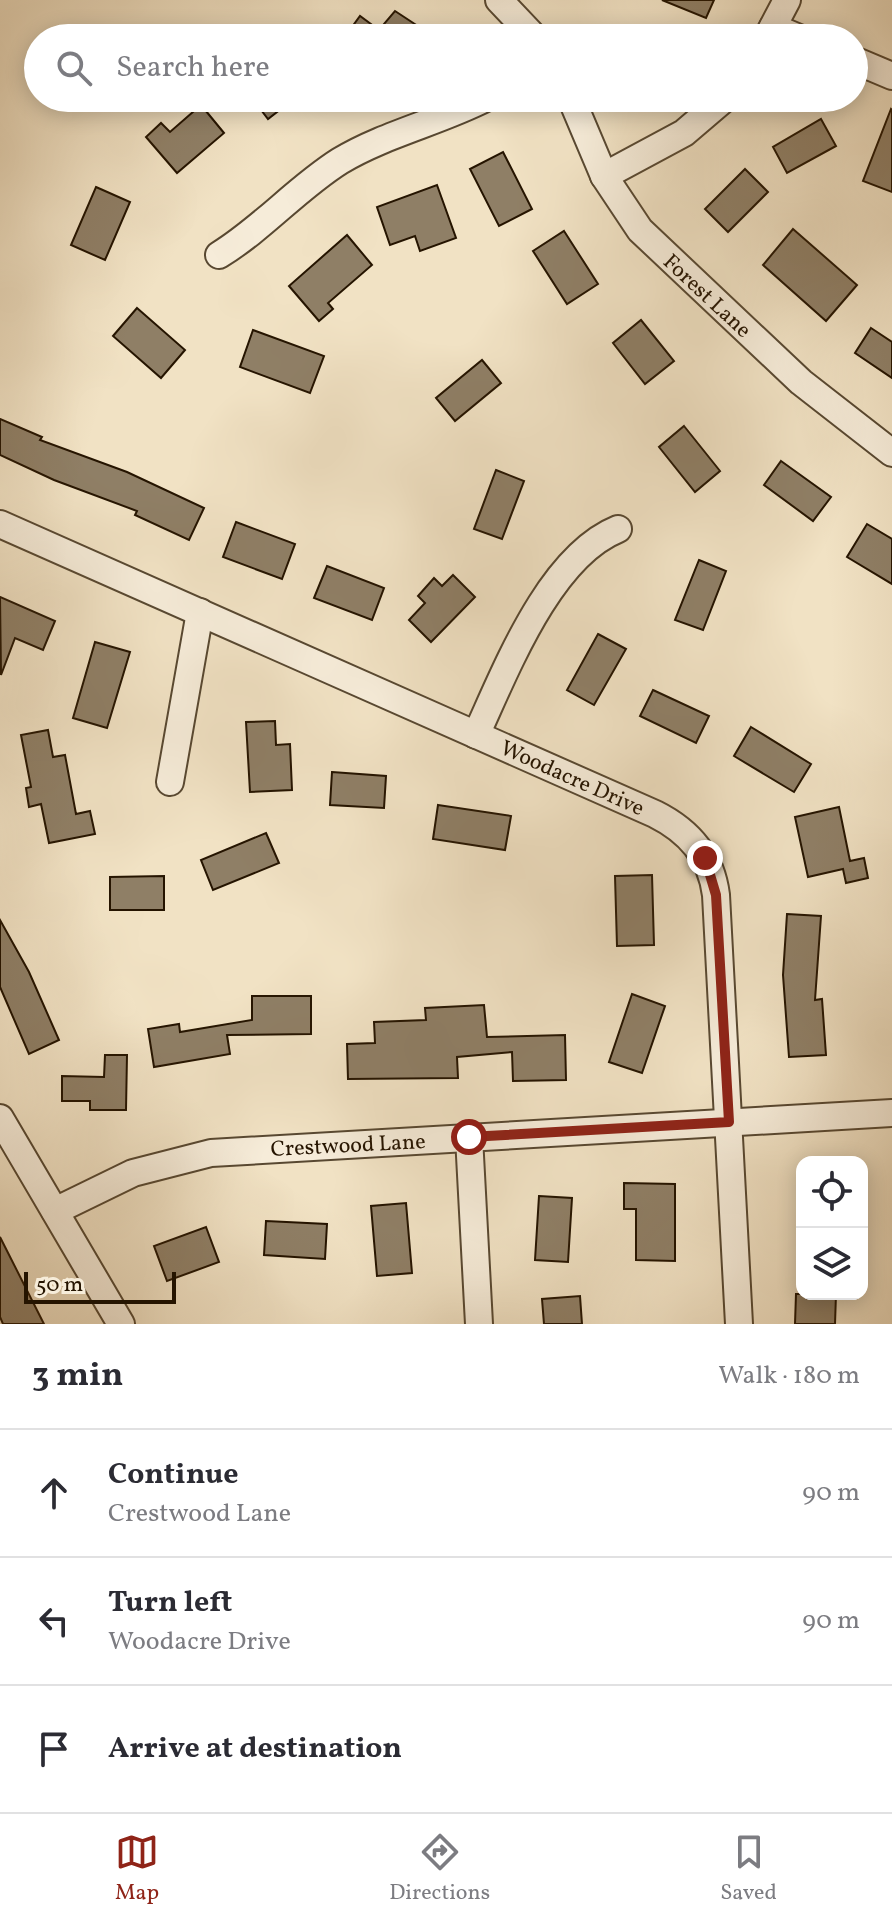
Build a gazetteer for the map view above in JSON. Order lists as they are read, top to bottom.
{
  "streets": {
    "street": ["Forest Lane", "Woodacre Drive", "Crestwood Lane"]
  },
  "crossings": [
    ["Woodacre Drive", "Crestwood Lane"]
  ],
  "scale_bar": "50 m",
  "page": {
    "search": "Search here",
    "scale": "50 m",
    "heading": ["3 min", "Walk · 180 m"],
    "list": [
      ["Continue", "Crestwood Lane", "90 m"],
      ["Turn left", "Woodacre Drive", "90 m"],
      "Arrive at destination"
    ],
    "nav": ["Map", "Directions", "Saved"]
  }
}
